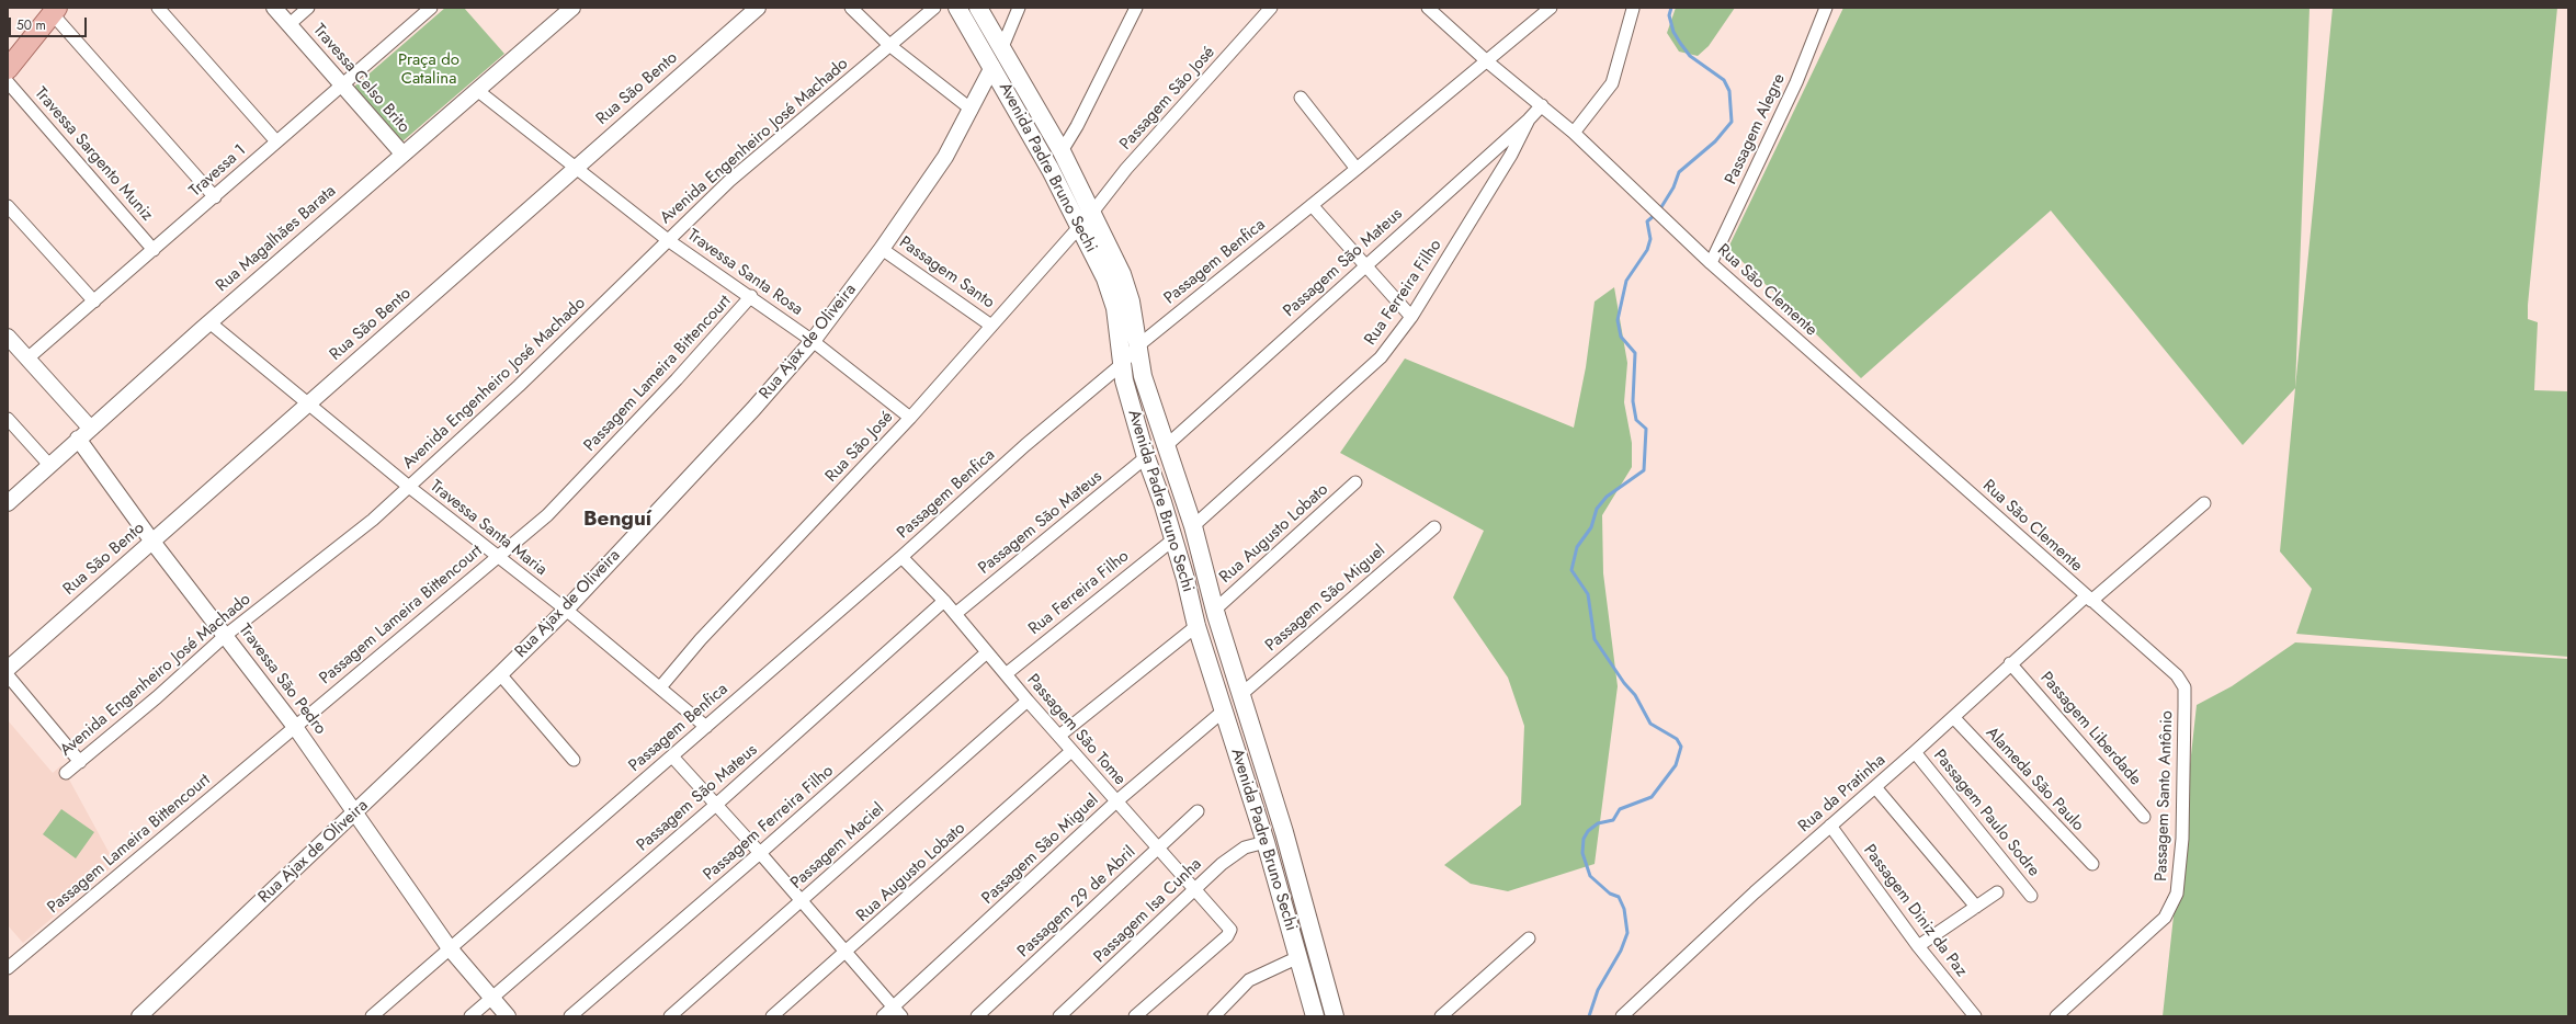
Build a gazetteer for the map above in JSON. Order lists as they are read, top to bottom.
{
  "streets": {
    "main road": ["Avenida Padre Bruno Sechi", "Rua Ajax de Oliveira"],
    "street": [
      "Travessa Celso Brito",
      "Rua São Bento",
      "Passagem São José",
      "Passagem Alegre",
      "Avenida Engenheiro José Machado",
      "Travessa Sargento Muniz",
      "Travessa 1",
      "Rua Magalhães Barata",
      "Passagem Benfica",
      "Passagem São Mateus",
      "Travessa Santa Rosa",
      "Passagem Santo",
      "Rua São Clemente",
      "Rua Ferreira Filho",
      "Passagem Lameira Bittencourt",
      "Rua São José",
      "Travessa Santa Maria",
      "Rua Augusto Lobato",
      "Passagem São Miguel",
      "Travessa São Pedro",
      "Passagem Liberdade",
      "Passagem São Tome",
      "Alameda São Paulo",
      "Rua da Pratinha",
      "Passagem Santo Antônio",
      "Passagem Paulo Sodre",
      "Passagem Ferreira Filho",
      "Passagem Maciel",
      "Passagem 29 de Abril",
      "Passagem Isa Cunha",
      "Passagem Diniz da Paz"
    ]
  },
  "crossings": [
    ["Travessa Celso Brito", "Travessa 1"],
    ["Travessa Celso Brito", "Rua Magalhães Barata"],
    ["Rua São Bento", "Travessa Santa Rosa"],
    ["Rua São Bento", "Travessa Santa Maria"],
    ["Rua São Bento", "Travessa São Pedro"],
    ["Passagem São José", "Avenida Padre Bruno Sechi"],
    ["Passagem Alegre", "Rua São Clemente"],
    ["Avenida Engenheiro José Machado", "Travessa Santa Rosa"],
    ["Avenida Engenheiro José Machado", "Travessa Santa Maria"],
    ["Avenida Engenheiro José Machado", "Travessa São Pedro"],
    ["Travessa Sargento Muniz", "Travessa 1"],
    ["Avenida Padre Bruno Sechi", "Passagem Benfica"],
    ["Avenida Padre Bruno Sechi", "Passagem São Mateus"],
    ["Avenida Padre Bruno Sechi", "Rua Ferreira Filho"],
    ["Avenida Padre Bruno Sechi", "Rua Ajax de Oliveira"],
    ["Avenida Padre Bruno Sechi", "Rua São José"],
    ["Avenida Padre Bruno Sechi", "Rua Augusto Lobato"],
    ["Avenida Padre Bruno Sechi", "Passagem São Miguel"],
    ["Avenida Padre Bruno Sechi", "Passagem Isa Cunha"],
    ["Rua Magalhães Barata", "Travessa Santa Rosa"],
    ["Rua Magalhães Barata", "Travessa Santa Maria"],
    ["Rua Magalhães Barata", "Travessa São Pedro"],
    ["Passagem Benfica", "Rua São Clemente"],
    ["Passagem Benfica", "Travessa Santa Maria"],
    ["Passagem Benfica", "Travessa São Pedro"],
    ["Passagem Benfica", "Passagem São Tome"],
    ["Passagem São Mateus", "Rua São Clemente"],
    ["Passagem São Mateus", "Rua Ferreira Filho"],
    ["Passagem São Mateus", "Travessa São Pedro"],
    ["Passagem São Mateus", "Passagem São Tome"],
    ["Travessa Santa Rosa", "Rua Ajax de Oliveira"],
    ["Travessa Santa Rosa", "Passagem Lameira Bittencourt"],
    ["Travessa Santa Rosa", "Rua São José"],
    ["Passagem Santo", "Rua Ajax de Oliveira"],
    ["Passagem Santo", "Rua São José"],
    ["Rua São Clemente", "Rua da Pratinha"],
    ["Rua São Clemente", "Passagem Santo Antônio"],
    ["Rua Ferreira Filho", "Passagem São Tome"],
    ["Rua Ajax de Oliveira", "Travessa Santa Maria"],
    ["Rua Ajax de Oliveira", "Travessa São Pedro"],
    ["Passagem Lameira Bittencourt", "Travessa Santa Maria"],
    ["Passagem Lameira Bittencourt", "Travessa São Pedro"],
    ["Rua São José", "Travessa Santa Maria"],
    ["Rua Augusto Lobato", "Passagem São Tome"],
    ["Passagem São Miguel", "Passagem São Tome"],
    ["Passagem Liberdade", "Rua da Pratinha"],
    ["Passagem São Tome", "Passagem Ferreira Filho"],
    ["Passagem São Tome", "Passagem Maciel"],
    ["Passagem São Tome", "Passagem 29 de Abril"],
    ["Passagem São Tome", "Passagem Isa Cunha"],
    ["Alameda São Paulo", "Rua da Pratinha"],
    ["Rua da Pratinha", "Passagem Santo Antônio"],
    ["Rua da Pratinha", "Passagem Paulo Sodre"],
    ["Rua da Pratinha", "Passagem Diniz da Paz"]
  ],
  "districts": ["Benguí"],
  "parks": ["Praça do Catalina"],
  "scale_bar": "50 m"
}
